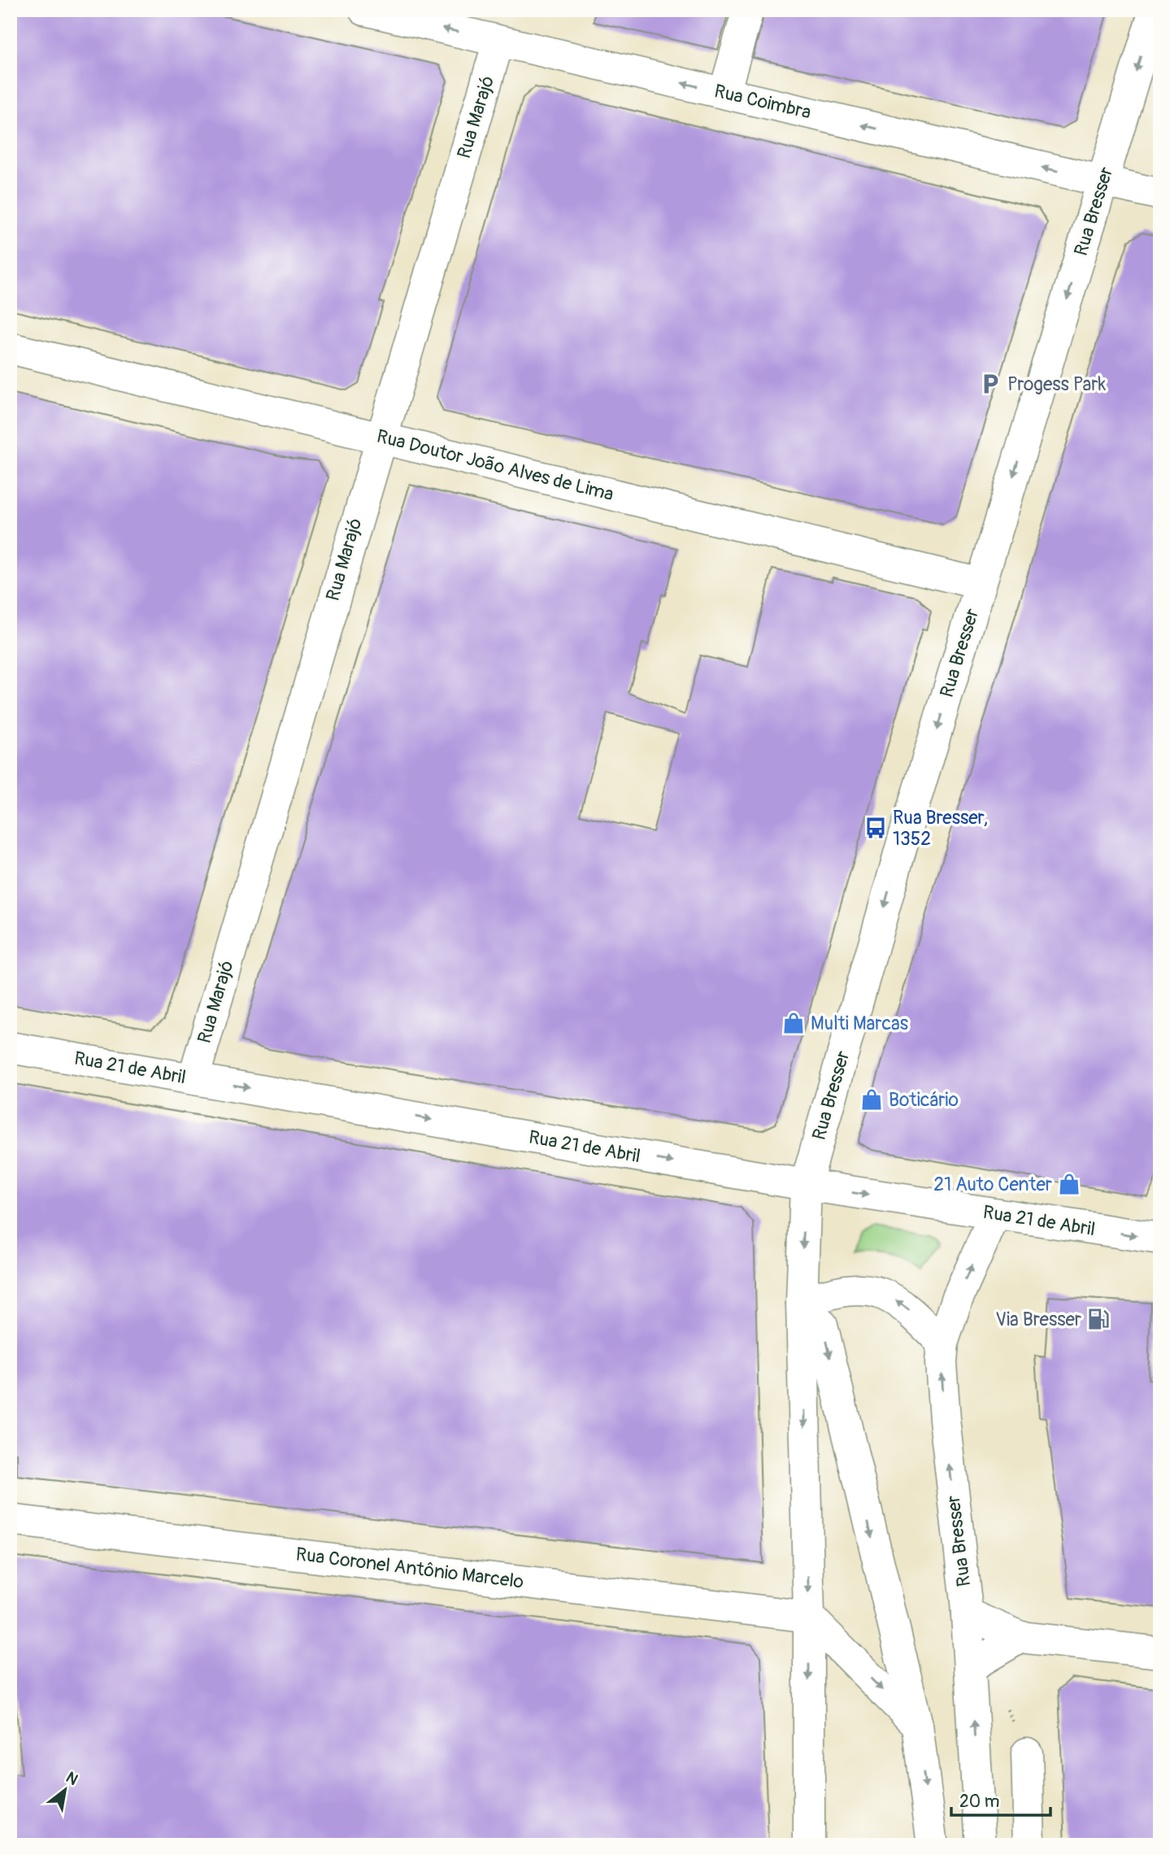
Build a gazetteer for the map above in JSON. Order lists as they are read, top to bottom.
{
  "streets": {
    "street": [
      "Rua Coimbra",
      "Rua Marajó",
      "Rua Bresser",
      "Rua Doutor João Alves de Lima",
      "Rua 21 de Abril",
      "Rua Coronel Antônio Marcelo"
    ]
  },
  "crossings": [
    ["Rua Coimbra", "Rua Marajó"],
    ["Rua Coimbra", "Rua Bresser"],
    ["Rua Marajó", "Rua Doutor João Alves de Lima"],
    ["Rua Marajó", "Rua 21 de Abril"],
    ["Rua Bresser", "Rua Doutor João Alves de Lima"],
    ["Rua Bresser", "Rua 21 de Abril"],
    ["Rua Bresser", "Rua Coronel Antônio Marcelo"]
  ],
  "one_way": ["Rua Coimbra", "Rua 21 de Abril"],
  "places": {
    "parking": ["Progess Park"],
    "bus stop": ["Rua Bresser, 1352"],
    "shop": ["Multi Marcas", "Boticário", "21 Auto Center"],
    "fuel station": ["Via Bresser"]
  },
  "scale_bar": "20 m",
  "north": "top right"
}
